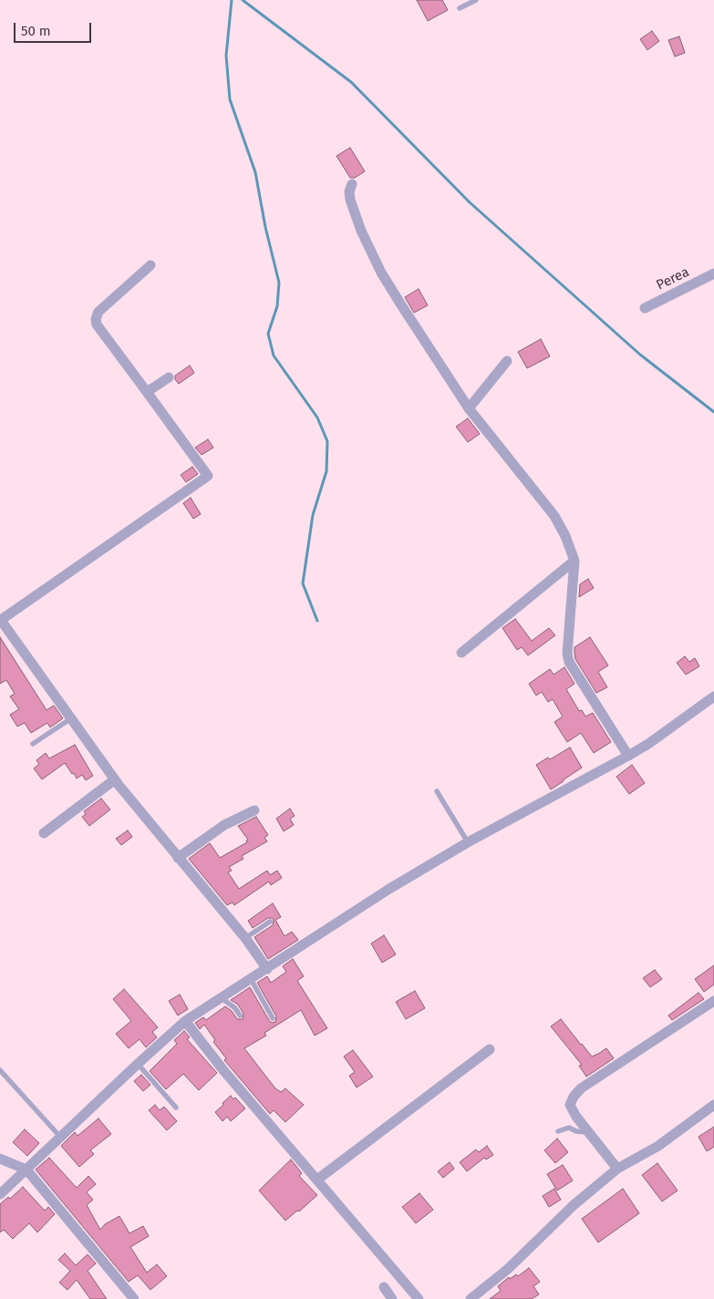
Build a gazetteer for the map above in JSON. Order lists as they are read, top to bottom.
{
  "streets": {
    "street": ["Perea"]
  },
  "scale_bar": "50 m"
}
